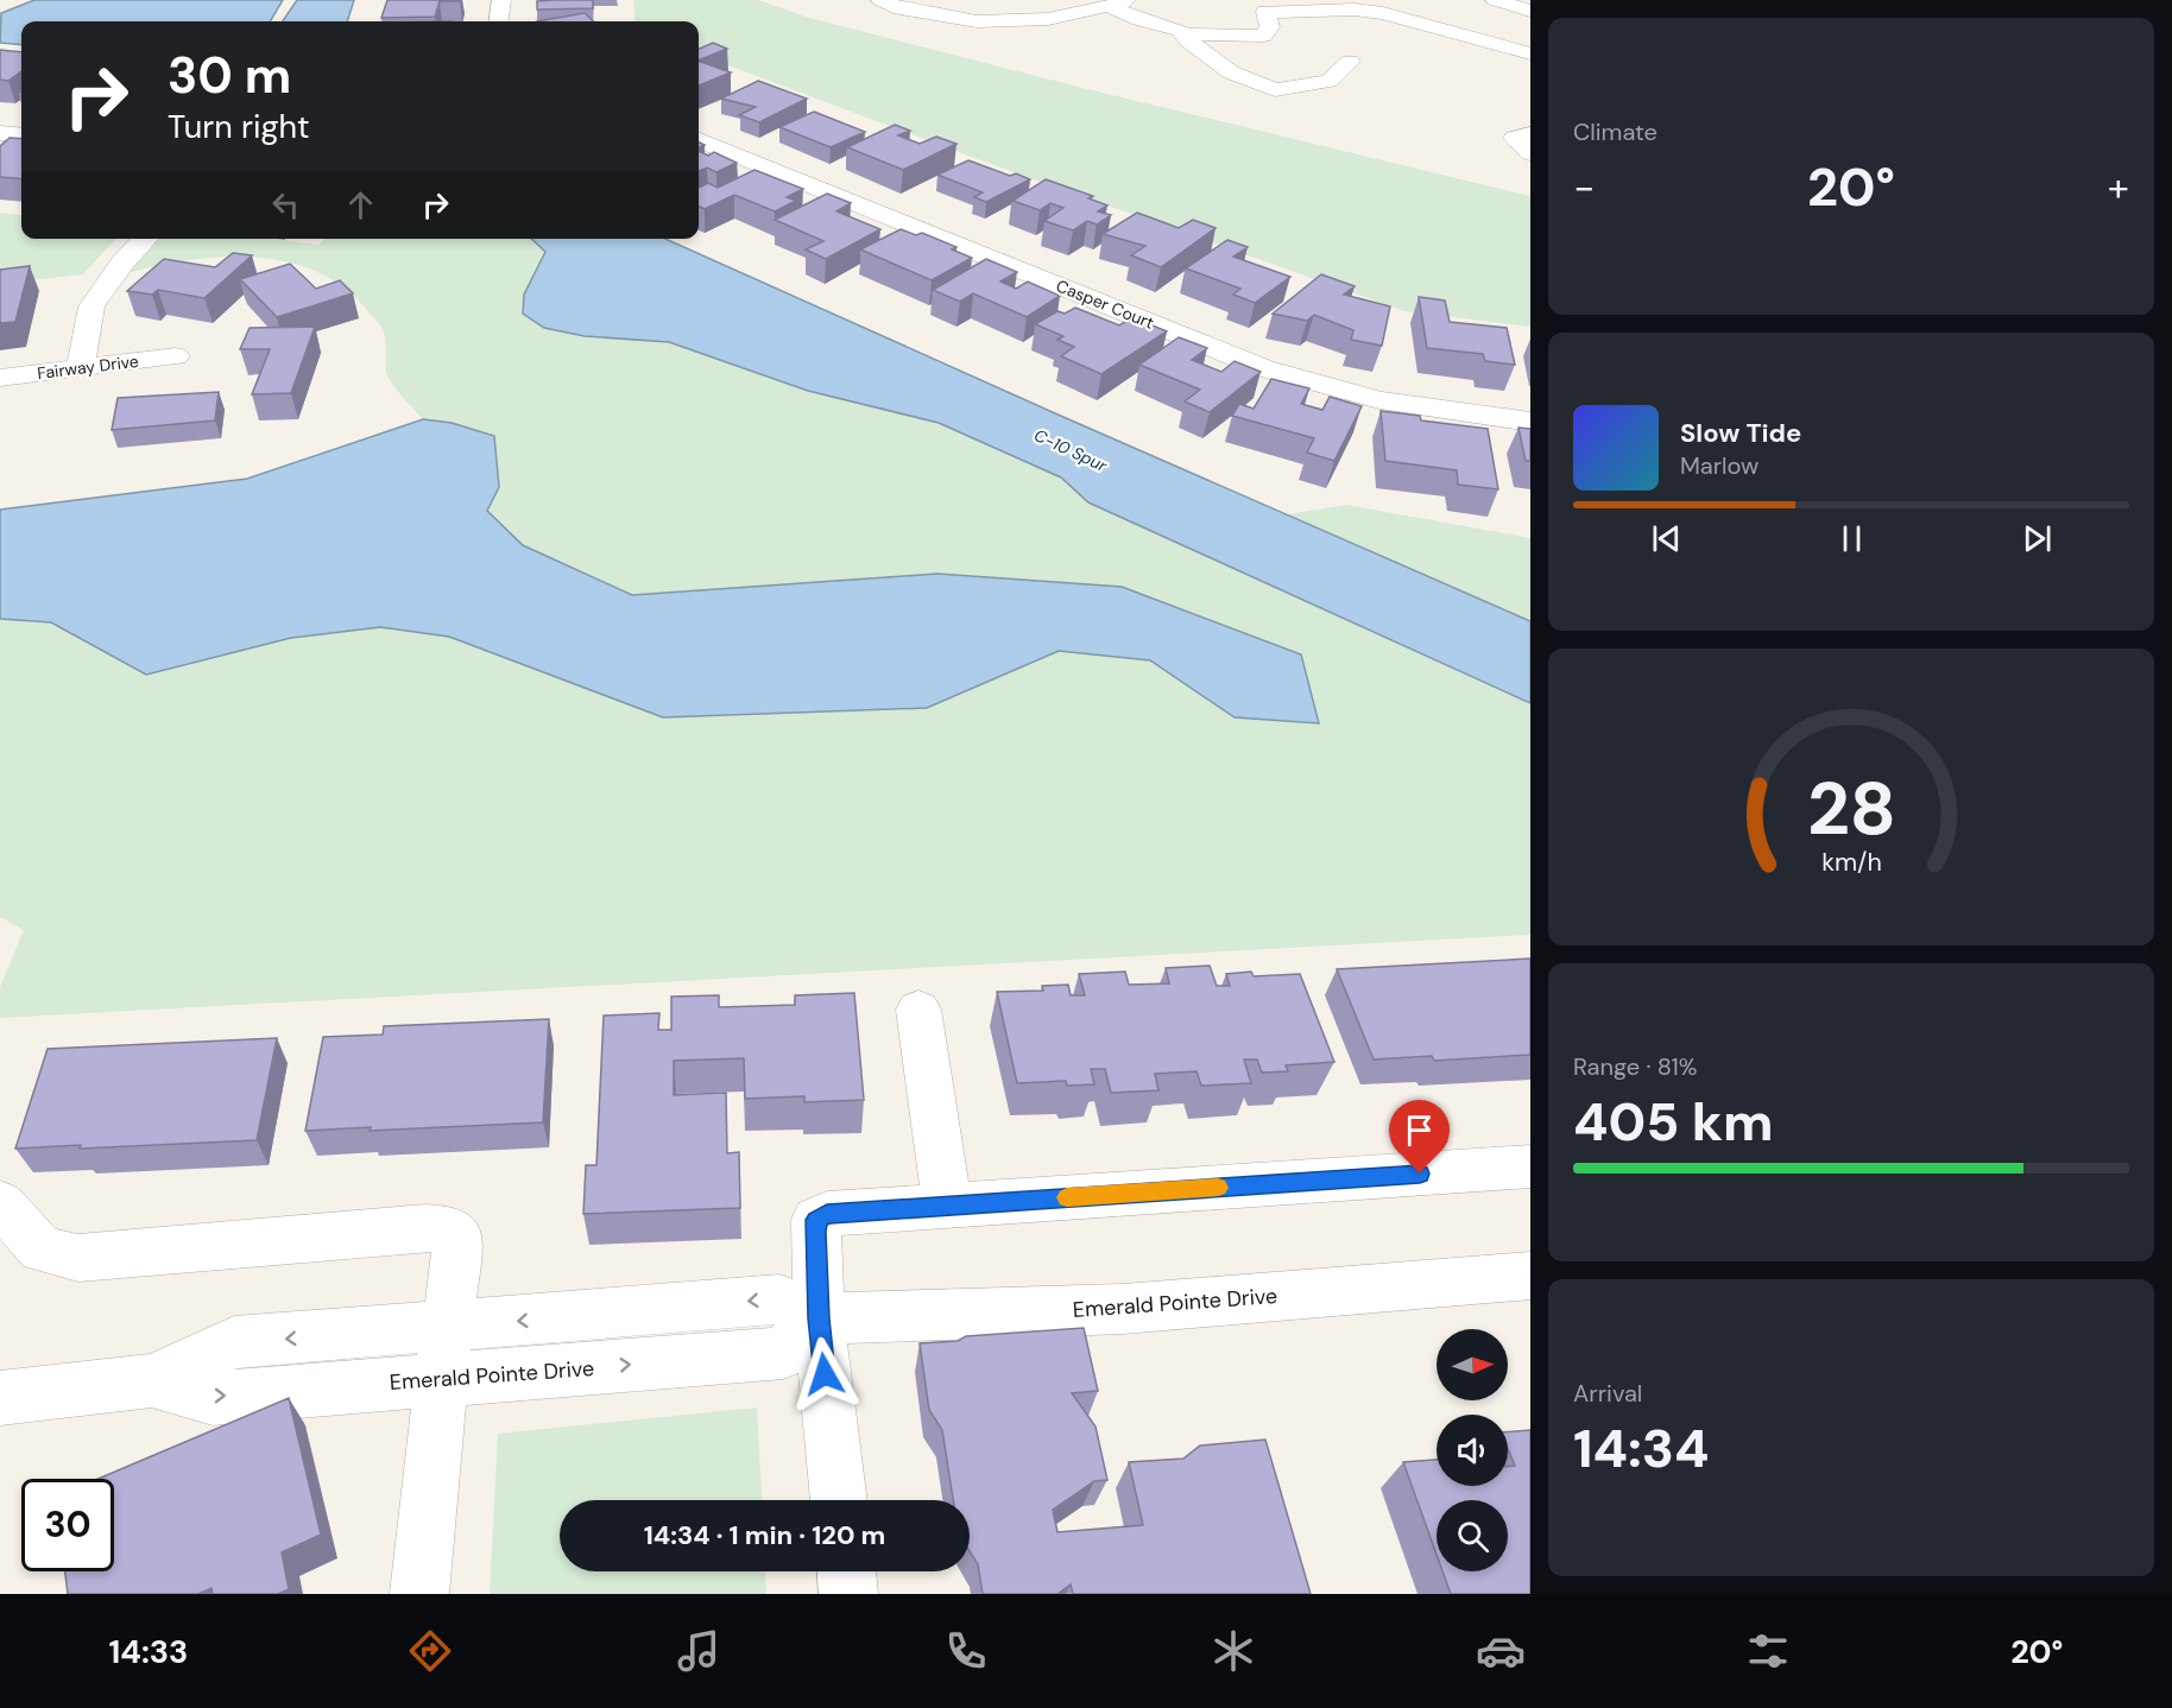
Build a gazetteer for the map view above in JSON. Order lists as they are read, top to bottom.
{
  "streets": {
    "street": ["Casper Court", "Fairway Drive", "Emerald Pointe Drive"]
  },
  "water": ["C-10 Spur"],
  "north": "right",
  "page": {
    "tile": [
      "Climate",
      ["Range · 81%", "405 km"],
      ["Arrival", "14:34"]
    ],
    "turn": ["30 m", "Turn right"],
    "heat": ["−", "20°", "+"],
    "song": ["Slow Tide", "Marlow"],
    "limit": "30",
    "trip": "14:34 · 1 min · 120 m",
    "tabs": ["14:33", "20°"],
    "gauge": ["28", "km/h"]
  }
}
